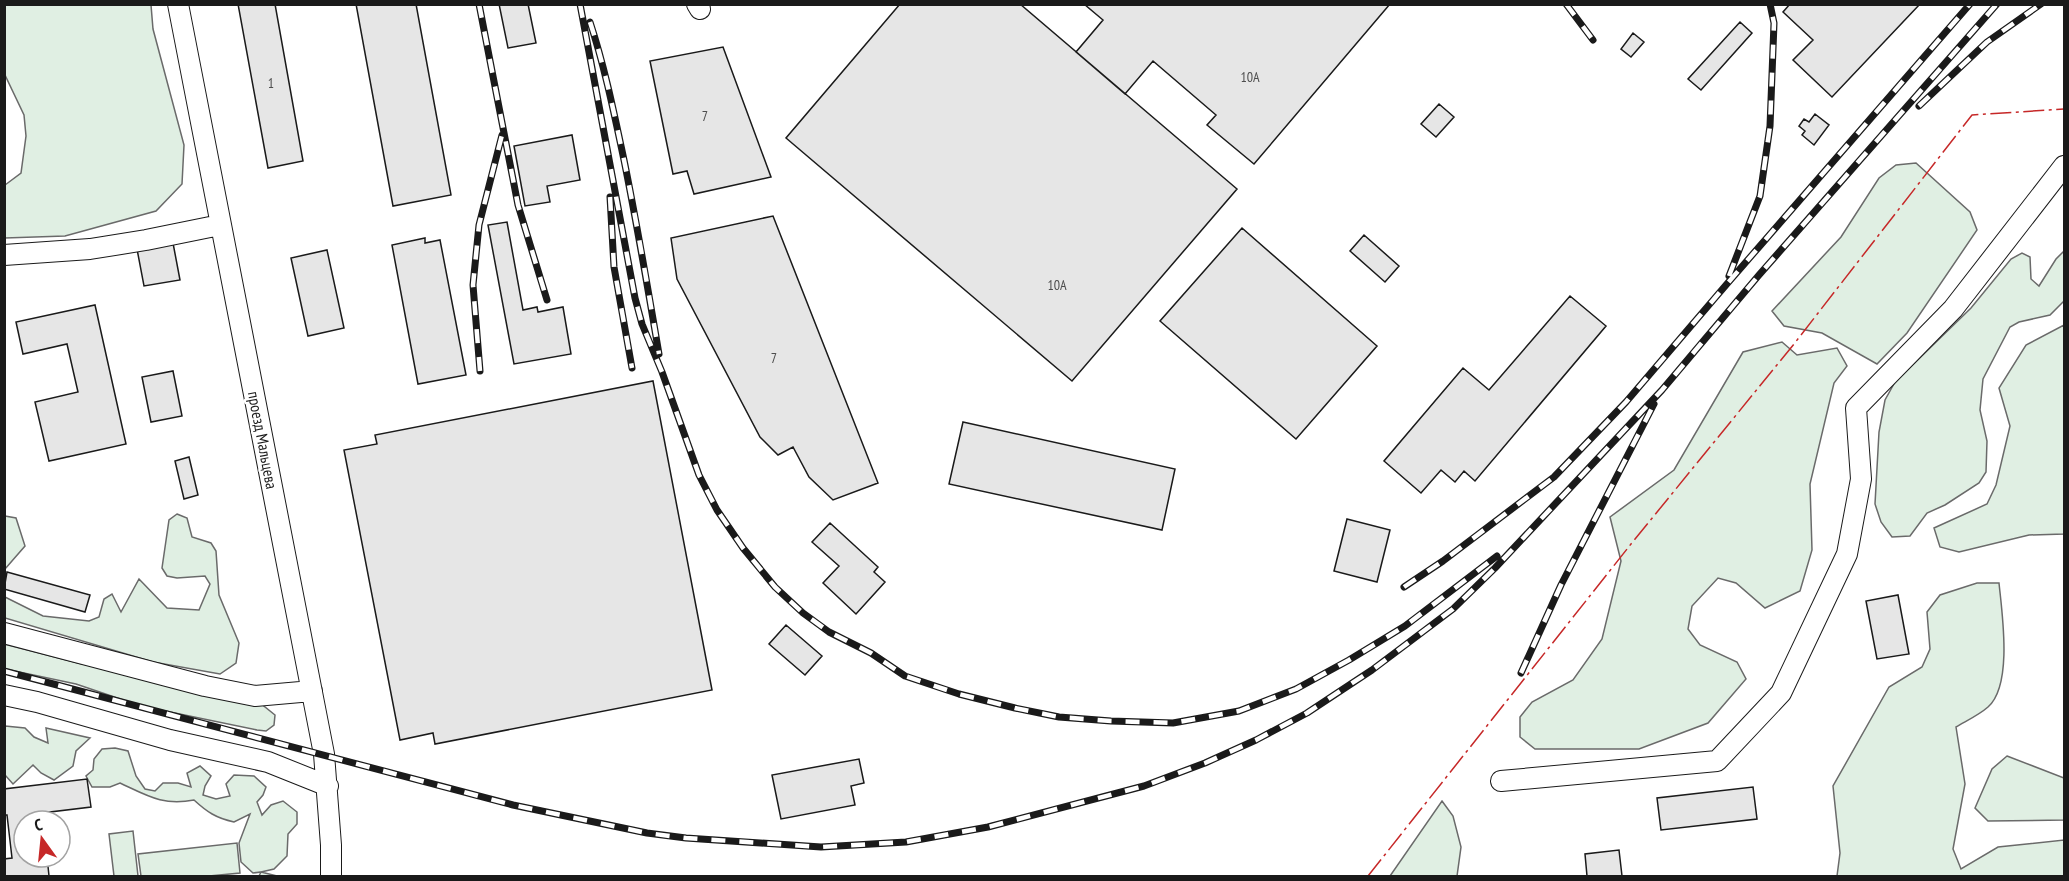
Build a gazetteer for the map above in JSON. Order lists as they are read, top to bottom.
{
  "streets": {
    "street": ["проезд Мальцева"]
  },
  "house_numbers": [
    "10А",
    "1",
    "7",
    "10А",
    "7"
  ],
  "north": "top"
}
